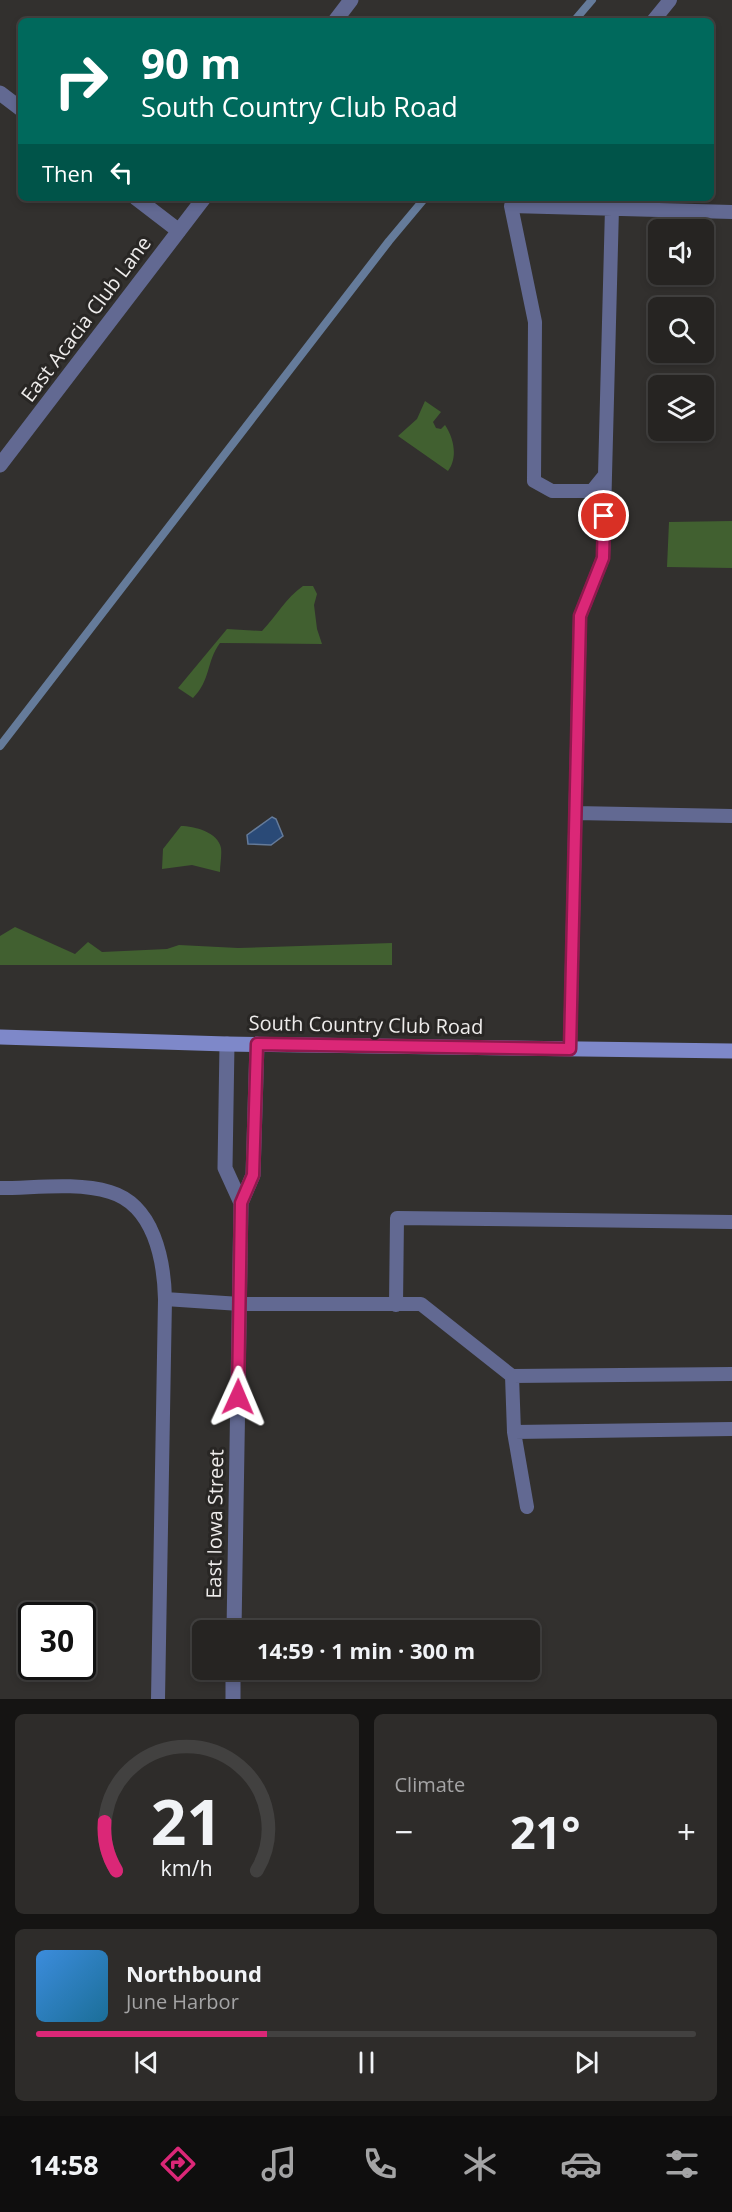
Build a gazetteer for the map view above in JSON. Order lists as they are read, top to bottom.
{
  "streets": {
    "street": ["East Acacia Club Lane", "South Country Club Road", "East Iowa Street"]
  },
  "crossings": [
    ["South Country Club Road", "East Iowa Street"]
  ],
  "page": {
    "turn": ["90 m", "South Country Club Road"],
    "then": "Then",
    "limit": "30",
    "trip": "14:59 · 1 min · 300 m",
    "tile": "Climate",
    "heat": ["−", "21°", "+"],
    "song": ["Northbound", "June Harbor"],
    "tabs": "14:58",
    "gauge": ["21", "km/h"]
  }
}
